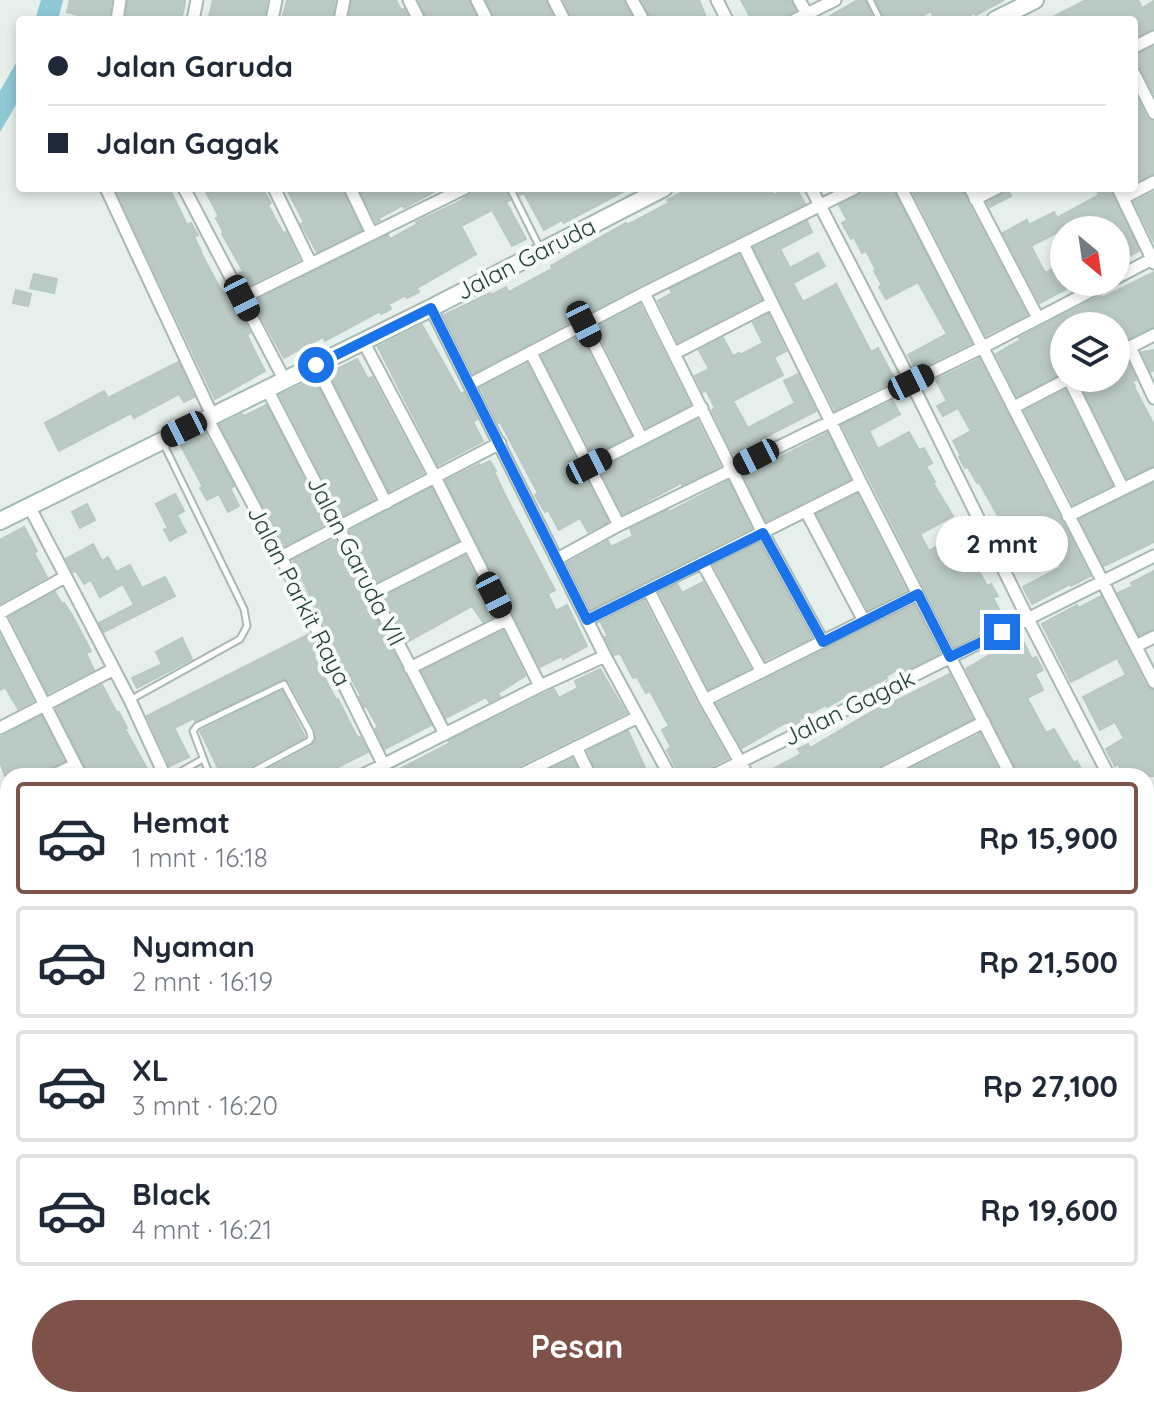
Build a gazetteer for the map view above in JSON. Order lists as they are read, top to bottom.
{
  "streets": {
    "street": [
      "Jalan Garuda",
      "Jalan Garuda VII",
      "Jalan Parkit Raya",
      "Jalan Gagak"
    ]
  },
  "crossings": [
    ["Jalan Garuda", "Jalan Garuda VII"],
    ["Jalan Garuda", "Jalan Parkit Raya"]
  ],
  "north": "bottom right",
  "page": {
    "banner": ["Jalan Garuda", "Jalan Gagak"],
    "bubble": "2 mnt",
    "list": [
      {
        "name": "Hemat",
        "note": "1 mnt · 16:18",
        "value": "Rp 15,900"
      },
      {
        "name": "Nyaman",
        "note": "2 mnt · 16:19",
        "value": "Rp 21,500"
      },
      {
        "name": "XL",
        "note": "3 mnt · 16:20",
        "value": "Rp 27,100"
      },
      {
        "name": "Black",
        "note": "4 mnt · 16:21",
        "value": "Rp 19,600"
      }
    ],
    "buttons": "Pesan"
  }
}
